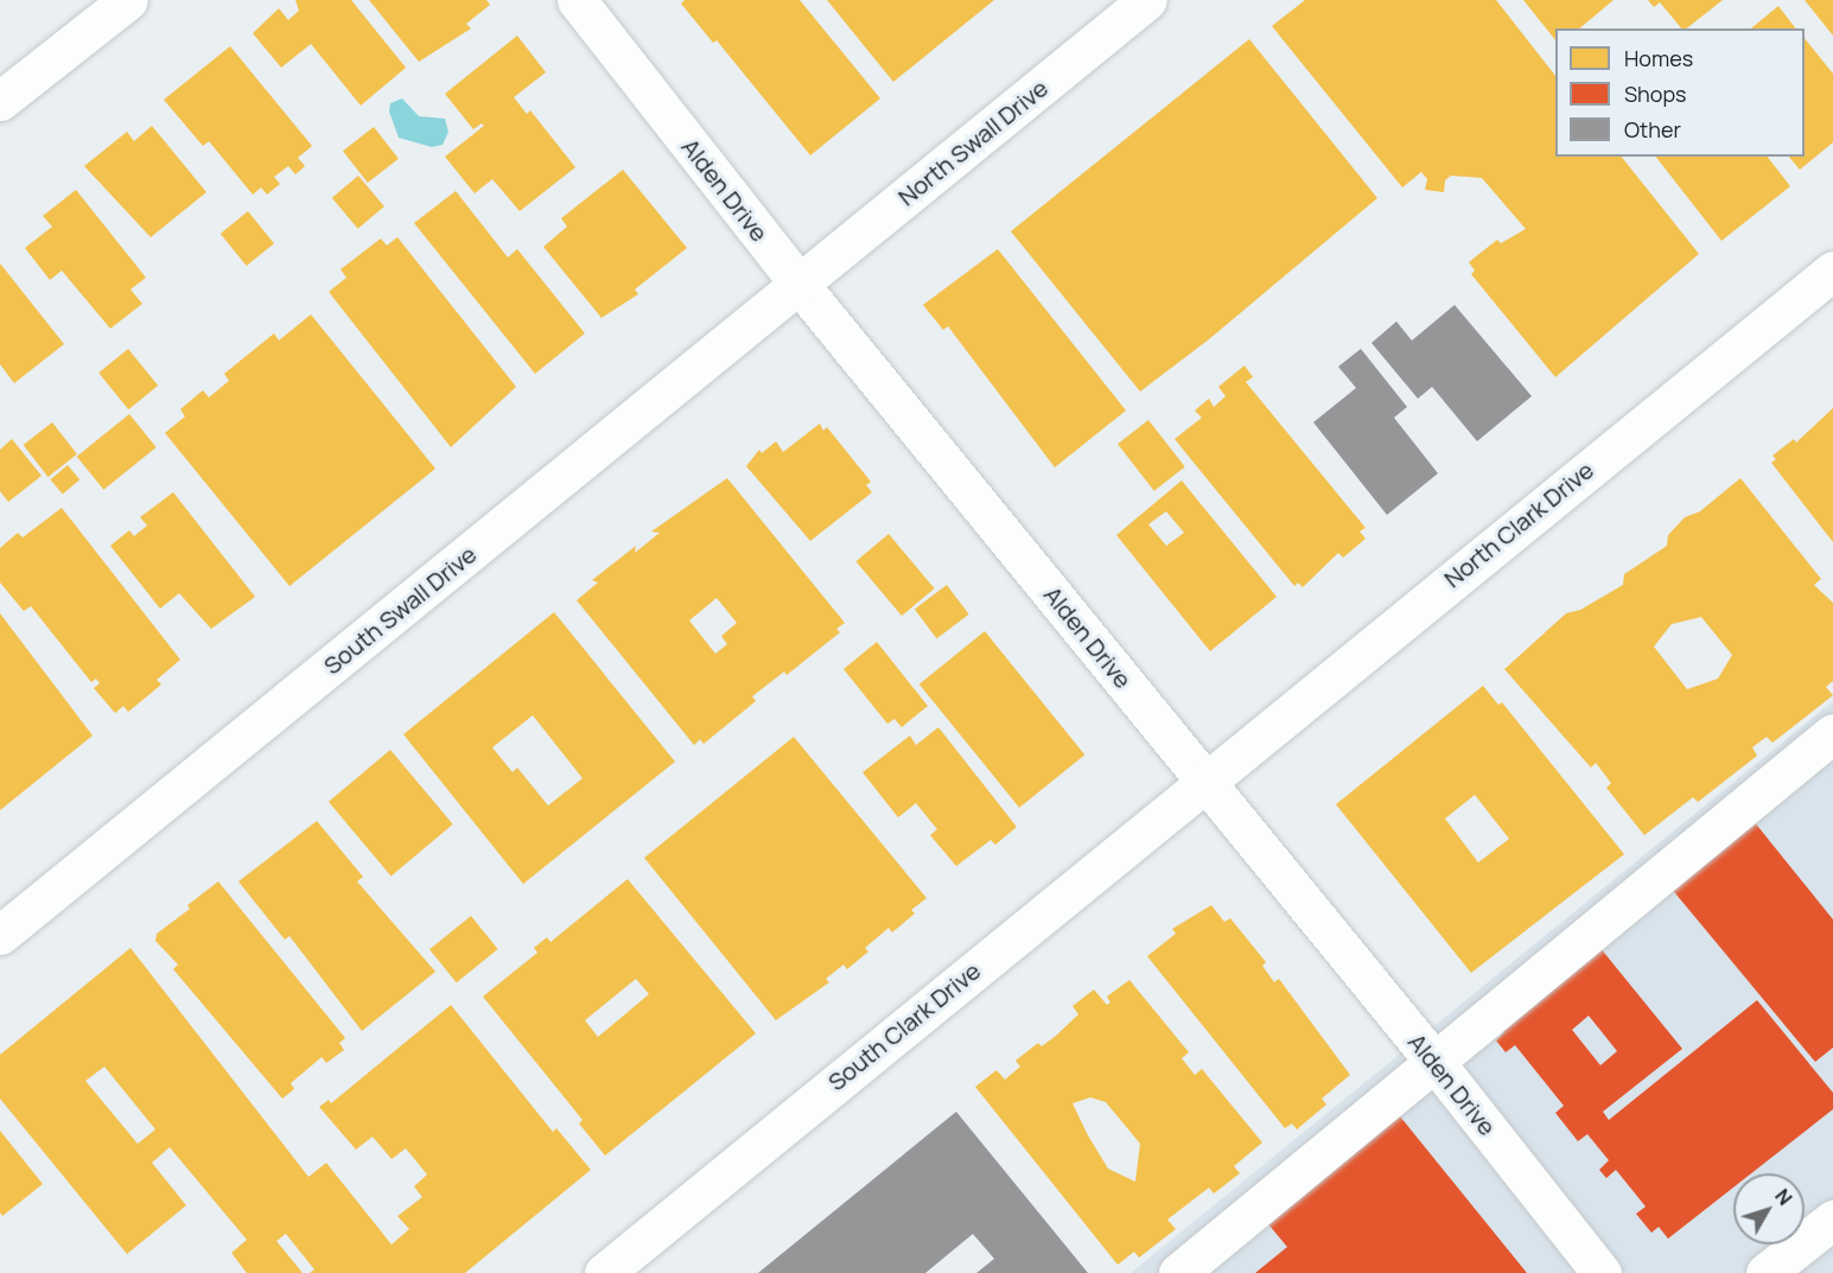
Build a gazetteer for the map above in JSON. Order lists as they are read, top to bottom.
{
  "streets": {
    "street": [
      "North Swall Drive",
      "Alden Drive",
      "North Clark Drive",
      "South Swall Drive",
      "South Clark Drive"
    ]
  },
  "crossings": [
    ["North Swall Drive", "Alden Drive"],
    ["North Swall Drive", "South Swall Drive"],
    ["Alden Drive", "North Clark Drive"],
    ["Alden Drive", "South Swall Drive"],
    ["Alden Drive", "South Clark Drive"],
    ["North Clark Drive", "South Clark Drive"]
  ],
  "legend": ["Homes", "Shops", "Other"],
  "north": "top right"
}
